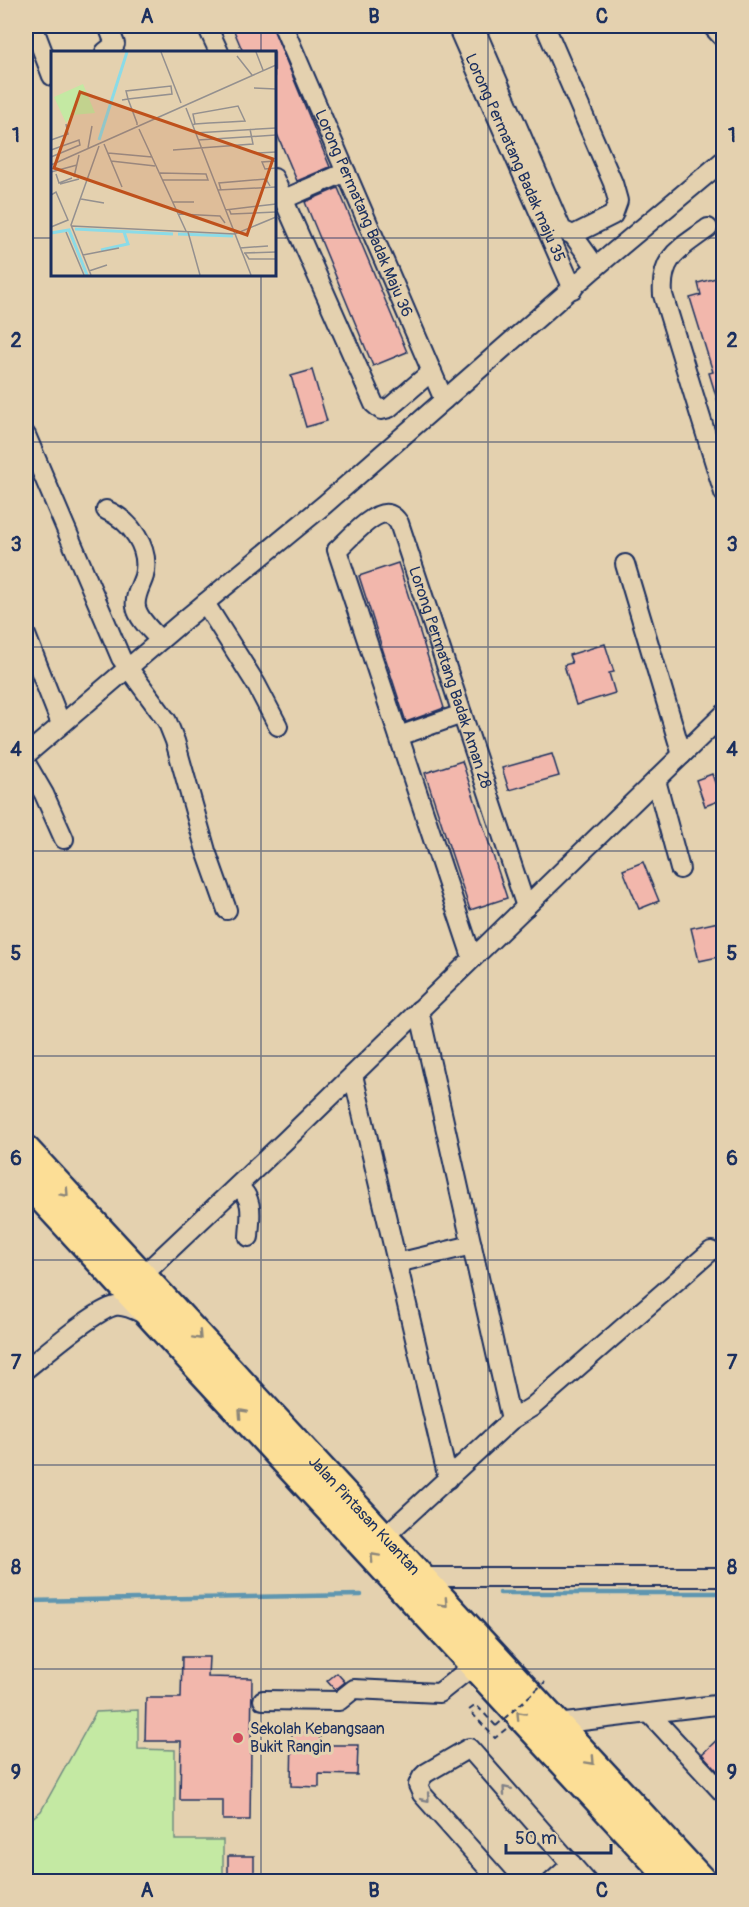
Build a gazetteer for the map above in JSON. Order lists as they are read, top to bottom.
{
  "streets": {
    "highway": ["Jalan Pintasan Kuantan"],
    "street": ["Lorong Permatang Badak maju 35", "Lorong Permatang Badak Maju 36", "Lorong Permatang Badak Aman 28"]
  },
  "places": ["Sekolah Kebangsaan Bukit Rangin"],
  "scale_bar": "50 m",
  "grid": {
    "columns": ["A", "B", "C"],
    "rows": [
      "1",
      "2",
      "3",
      "4",
      "5",
      "6",
      "7",
      "8",
      "9"
    ]
  }
}
